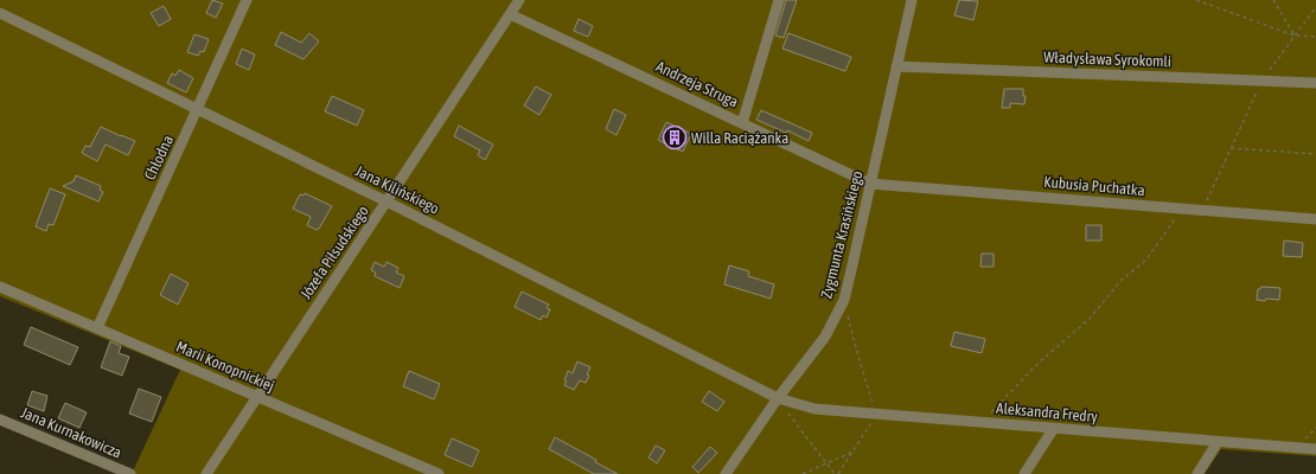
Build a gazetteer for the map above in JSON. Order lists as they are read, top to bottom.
{
  "streets": {
    "street": [
      "Władysława Syrokomli",
      "Andrzeja Struga",
      "Chłodna",
      "Kubusia Puchatka",
      "Jana Kilińskiego",
      "Zygmunta Krasińskiego",
      "Józefa Piłsudskiego",
      "Marii Konopnickiej",
      "Aleksandra Fredry",
      "Jana Kurnakowicza"
    ]
  },
  "crossings": [
    ["Władysława Syrokomli", "Zygmunta Krasińskiego"],
    ["Andrzeja Struga", "Kubusia Puchatka"],
    ["Andrzeja Struga", "Zygmunta Krasińskiego"],
    ["Andrzeja Struga", "Józefa Piłsudskiego"],
    ["Chłodna", "Jana Kilińskiego"],
    ["Chłodna", "Marii Konopnickiej"],
    ["Kubusia Puchatka", "Zygmunta Krasińskiego"],
    ["Jana Kilińskiego", "Zygmunta Krasińskiego"],
    ["Jana Kilińskiego", "Józefa Piłsudskiego"],
    ["Jana Kilińskiego", "Aleksandra Fredry"],
    ["Zygmunta Krasińskiego", "Aleksandra Fredry"],
    ["Józefa Piłsudskiego", "Marii Konopnickiej"]
  ],
  "places": {
    "building": ["Willa Raciążanka"]
  }
}
